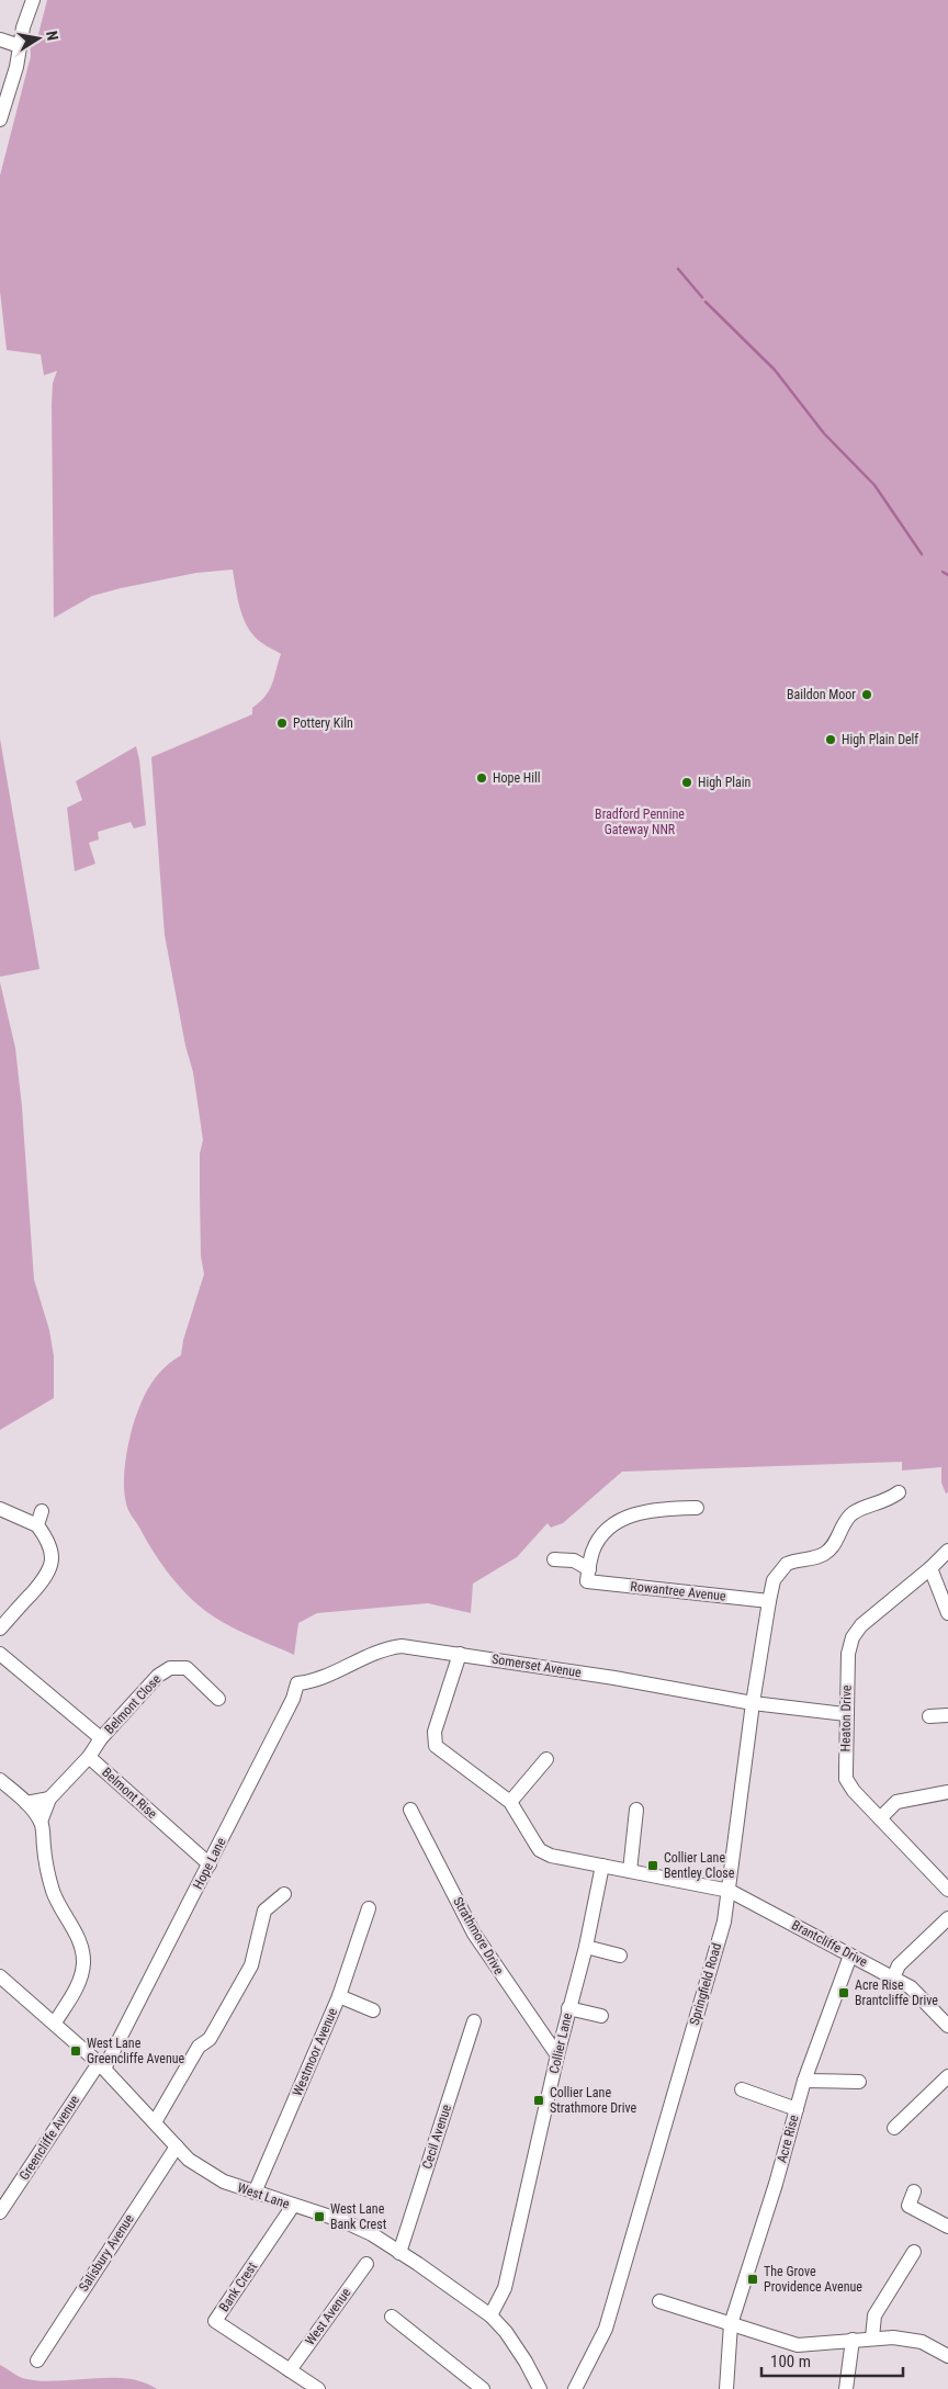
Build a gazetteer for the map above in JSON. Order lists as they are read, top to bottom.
{
  "streets": {
    "street": [
      "Rowantree Avenue",
      "Somerset Avenue",
      "Belmont Close",
      "Heaton Drive",
      "Belmont Rise",
      "Hope Lane",
      "Strathmore Drive",
      "Brantcliffe Drive",
      "Springfield Road",
      "Collier Lane",
      "Westmoor Avenue",
      "Cecil Avenue",
      "Greencliffe Avenue",
      "Acre Rise",
      "West Lane",
      "Salisbury Avenue",
      "Bank Crest",
      "West Avenue"
    ]
  },
  "crossings": [
    ["Rowantree Avenue", "Springfield Road"],
    ["Somerset Avenue", "Heaton Drive"],
    ["Somerset Avenue", "Hope Lane"],
    ["Somerset Avenue", "Springfield Road"],
    ["Belmont Close", "Belmont Rise"],
    ["Belmont Rise", "Hope Lane"],
    ["Hope Lane", "Greencliffe Avenue"],
    ["Hope Lane", "West Lane"],
    ["Strathmore Drive", "Collier Lane"],
    ["Brantcliffe Drive", "Springfield Road"],
    ["Brantcliffe Drive", "Collier Lane"],
    ["Brantcliffe Drive", "Acre Rise"],
    ["Collier Lane", "West Lane"],
    ["Westmoor Avenue", "West Lane"],
    ["Cecil Avenue", "West Lane"],
    ["Greencliffe Avenue", "West Lane"],
    ["West Lane", "Salisbury Avenue"],
    ["West Lane", "Bank Crest"],
    ["Bank Crest", "West Avenue"]
  ],
  "parks": ["Bradford Pennine Gateway NNR"],
  "places": {
    "other": [
      "Baildon Moor",
      "Pottery Kiln",
      "High Plain Delf",
      "Hope Hill",
      "High Plain"
    ],
    "transit": [
      "Collier Lane Bentley Close",
      "Acre Rise Brantcliffe Drive",
      "West Lane Greencliffe Avenue",
      "Collier Lane Strathmore Drive",
      "West Lane Bank Crest",
      "The Grove Providence Avenue"
    ]
  },
  "scale_bar": "100 m",
  "north": "right"
}
